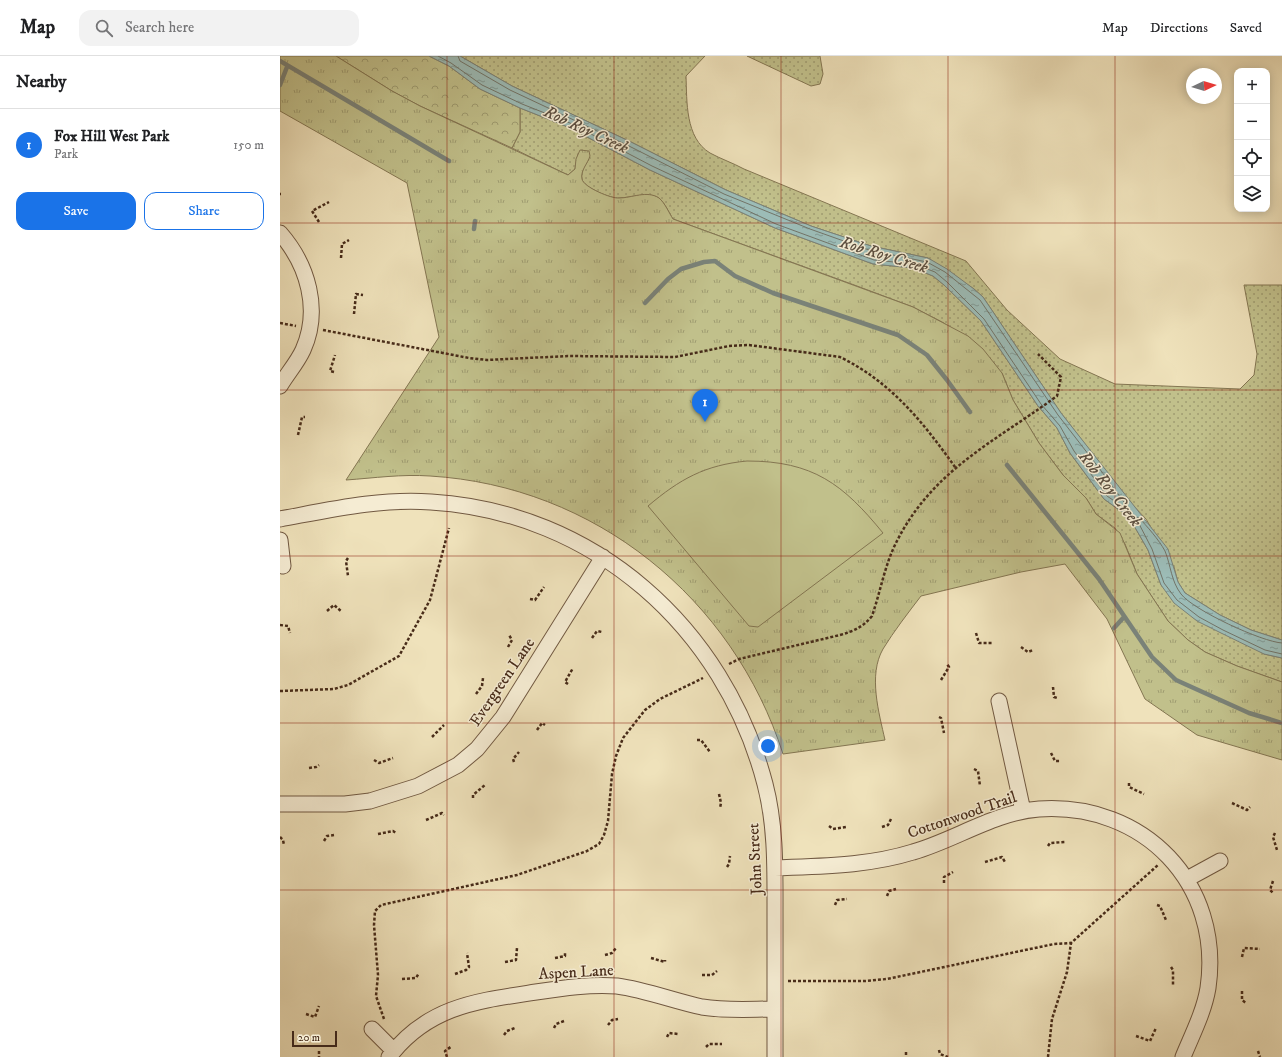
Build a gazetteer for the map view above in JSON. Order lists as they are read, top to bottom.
{
  "streets": {
    "street": [
      "Evergreen Lane",
      "Cottonwood Trail",
      "John Street",
      "Aspen Lane"
    ]
  },
  "crossings": [
    ["Evergreen Lane", "John Street"],
    ["Cottonwood Trail", "John Street"],
    ["John Street", "Aspen Lane"]
  ],
  "water": ["Rob Roy Creek"],
  "scale_bar": "20 m",
  "north": "right",
  "page": {
    "header": "Map",
    "search": "Search here",
    "nav": ["Map", "Directions", "Saved"],
    "heading": "Nearby",
    "map_buttons": ["+", "−"],
    "list": [
      {
        "mark": "1",
        "name": "Fox Hill West Park",
        "note": "Park",
        "value": "150 m"
      }
    ],
    "buttons": ["Save", "Share"],
    "pins": "1",
    "scale": "20 m"
  }
}
